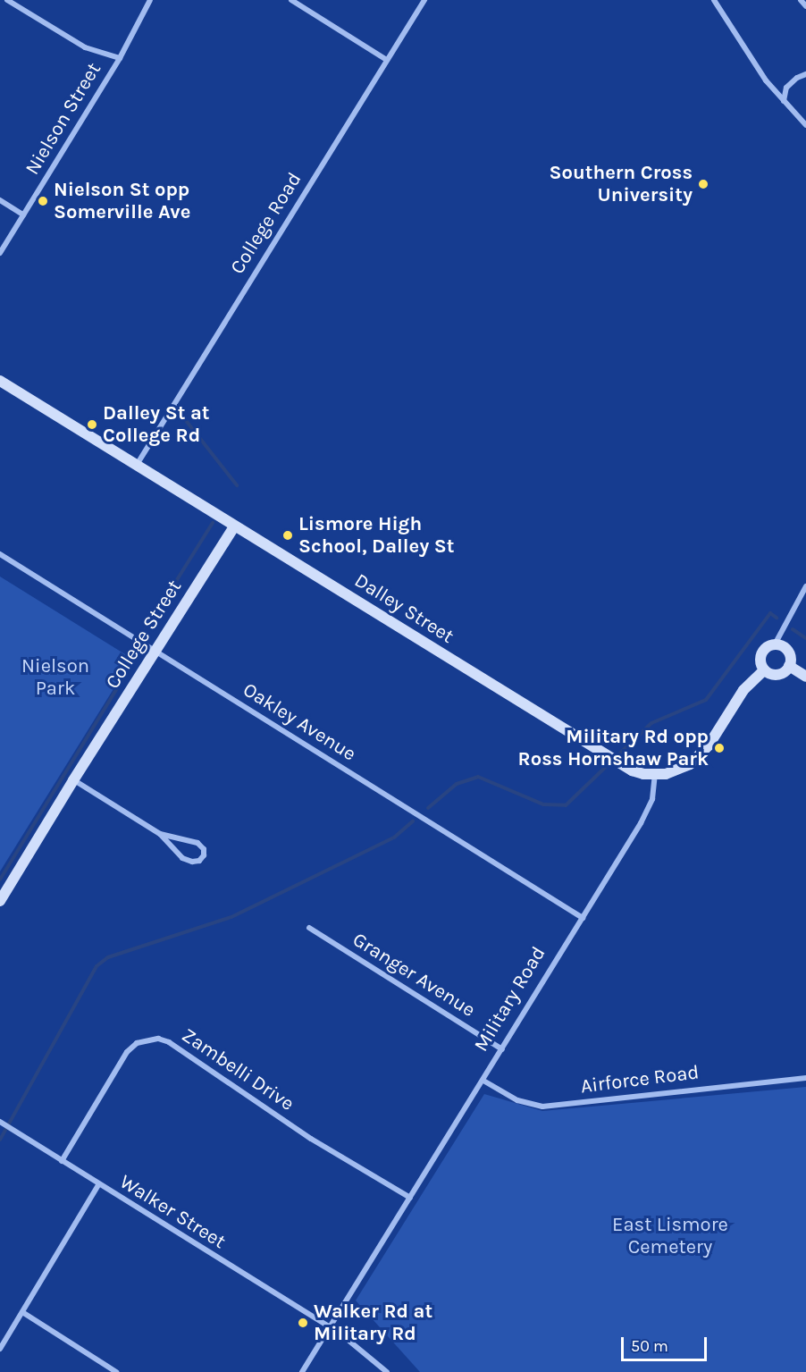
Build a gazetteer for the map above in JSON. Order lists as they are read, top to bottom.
{
  "streets": {
    "street": [
      "Nielson Street",
      "College Road",
      "Dalley Street",
      "College Street",
      "Oakley Avenue",
      "Granger Avenue",
      "Military Road",
      "Zambelli Drive",
      "Airforce Road",
      "Walker Street"
    ]
  },
  "crossings": [
    ["College Road", "Dalley Street"],
    ["Dalley Street", "College Street"],
    ["Dalley Street", "Military Road"],
    ["College Street", "Oakley Avenue"],
    ["Oakley Avenue", "Military Road"],
    ["Granger Avenue", "Military Road"],
    ["Military Road", "Zambelli Drive"],
    ["Military Road", "Airforce Road"],
    ["Military Road", "Walker Street"],
    ["Zambelli Drive", "Walker Street"]
  ],
  "parks": ["Nielson Park", "East Lismore Cemetery"],
  "places": [
    "Southern Cross University",
    "Nielson St opp Somerville Ave",
    "Dalley St at College Rd",
    "Lismore High School, Dalley St",
    "Military Rd opp Ross Hornshaw Park",
    "Walker Rd at Military Rd"
  ],
  "scale_bar": "50 m"
}
